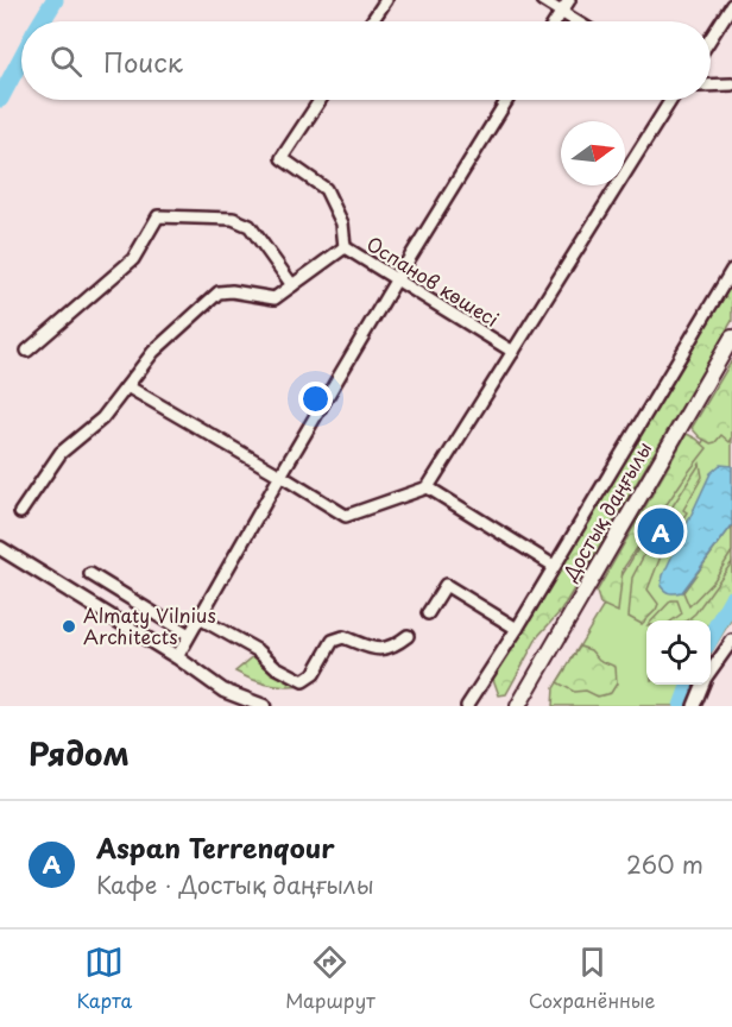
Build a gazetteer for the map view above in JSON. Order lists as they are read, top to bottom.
{
  "streets": {
    "main road": ["Достық даңғылы"],
    "street": ["Оспанов көшесі"]
  },
  "places": ["Almaty Vilnius Architects"],
  "north": "right",
  "page": {
    "search": "Поиск",
    "pins": "A",
    "heading": "Рядом",
    "list": [
      {
        "mark": "A",
        "name": "Aspan Terrenqour",
        "note": "Кафе · Достық даңғылы",
        "value": "260 m"
      }
    ],
    "nav": ["Карта", "Маршрут", "Сохранённые"]
  }
}
